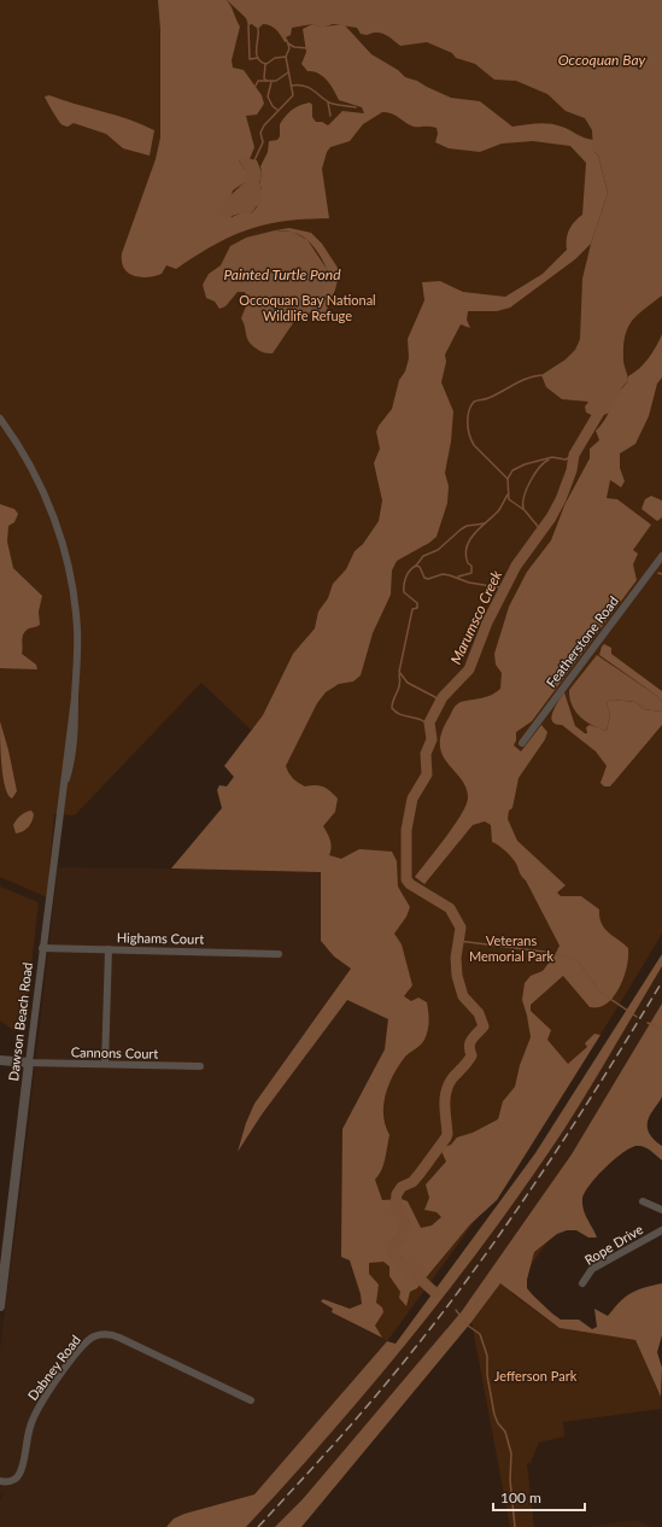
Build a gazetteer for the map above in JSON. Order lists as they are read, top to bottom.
{
  "streets": {
    "street": [
      "Featherstone Road",
      "Highams Court",
      "Dawson Beach Road",
      "Cannons Court",
      "Rope Drive",
      "Dabney Road"
    ]
  },
  "crossings": [
    ["Highams Court", "Dawson Beach Road"],
    ["Dawson Beach Road", "Cannons Court"]
  ],
  "water": ["Occoquan Bay", "Painted Turtle Pond", "Marumsco Creek"],
  "parks": ["Occoquan Bay National Wildlife Refuge", "Veterans Memorial Park", "Jefferson Park"],
  "scale_bar": "100 m"
}
